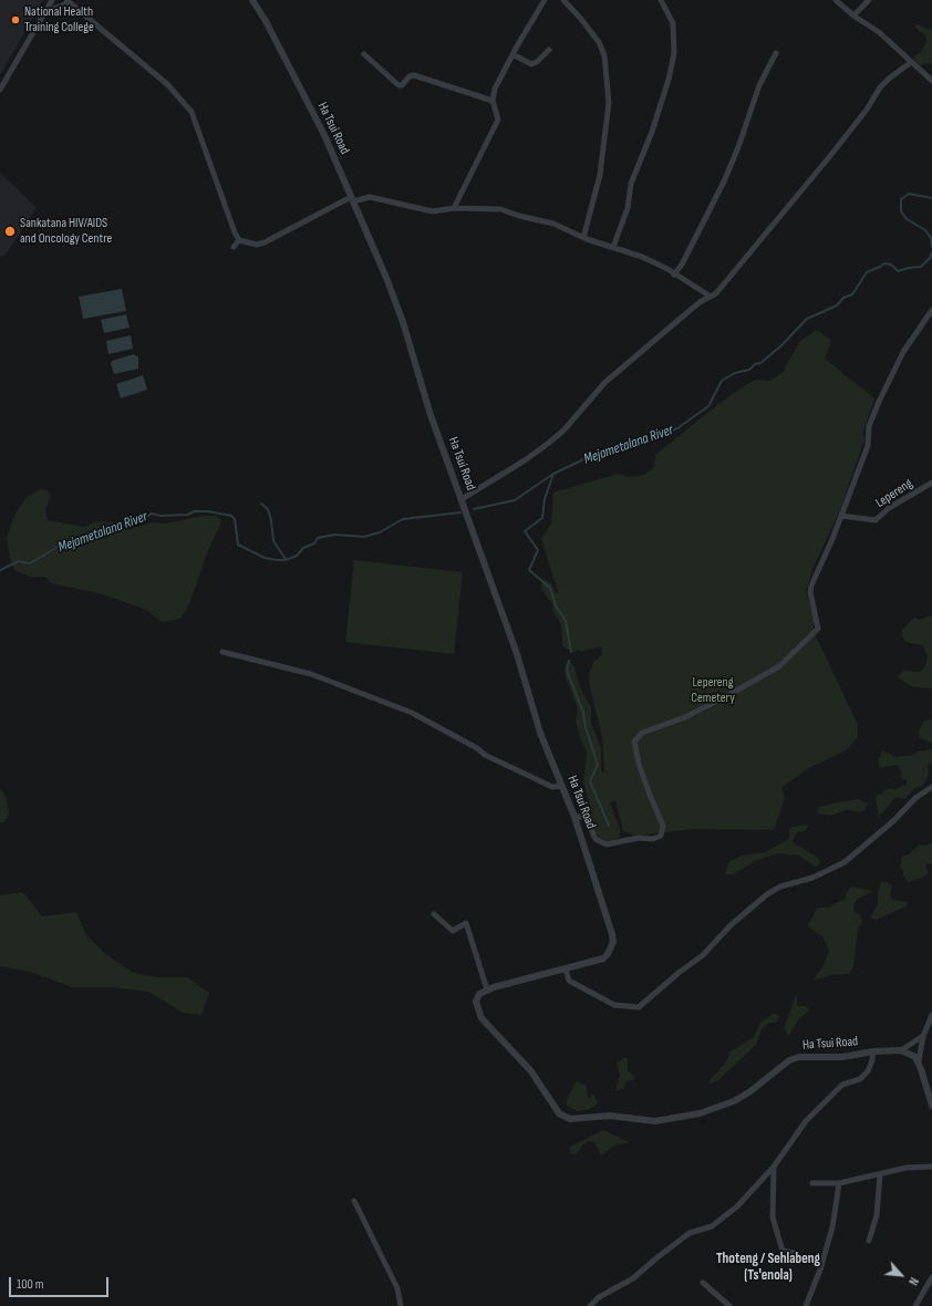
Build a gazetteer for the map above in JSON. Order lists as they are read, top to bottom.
{
  "streets": {
    "street": ["Ha Tsui Road", "Lepereng"]
  },
  "districts": ["Thoteng / Sehlabeng (Ts'enola)"],
  "water": ["Mejametalana River"],
  "parks": ["Lepereng Cemetery"],
  "places": ["National Health Training College", "Sankatana HIV/AIDS and Oncology Centre"],
  "scale_bar": "100 m",
  "north": "bottom right"
}
